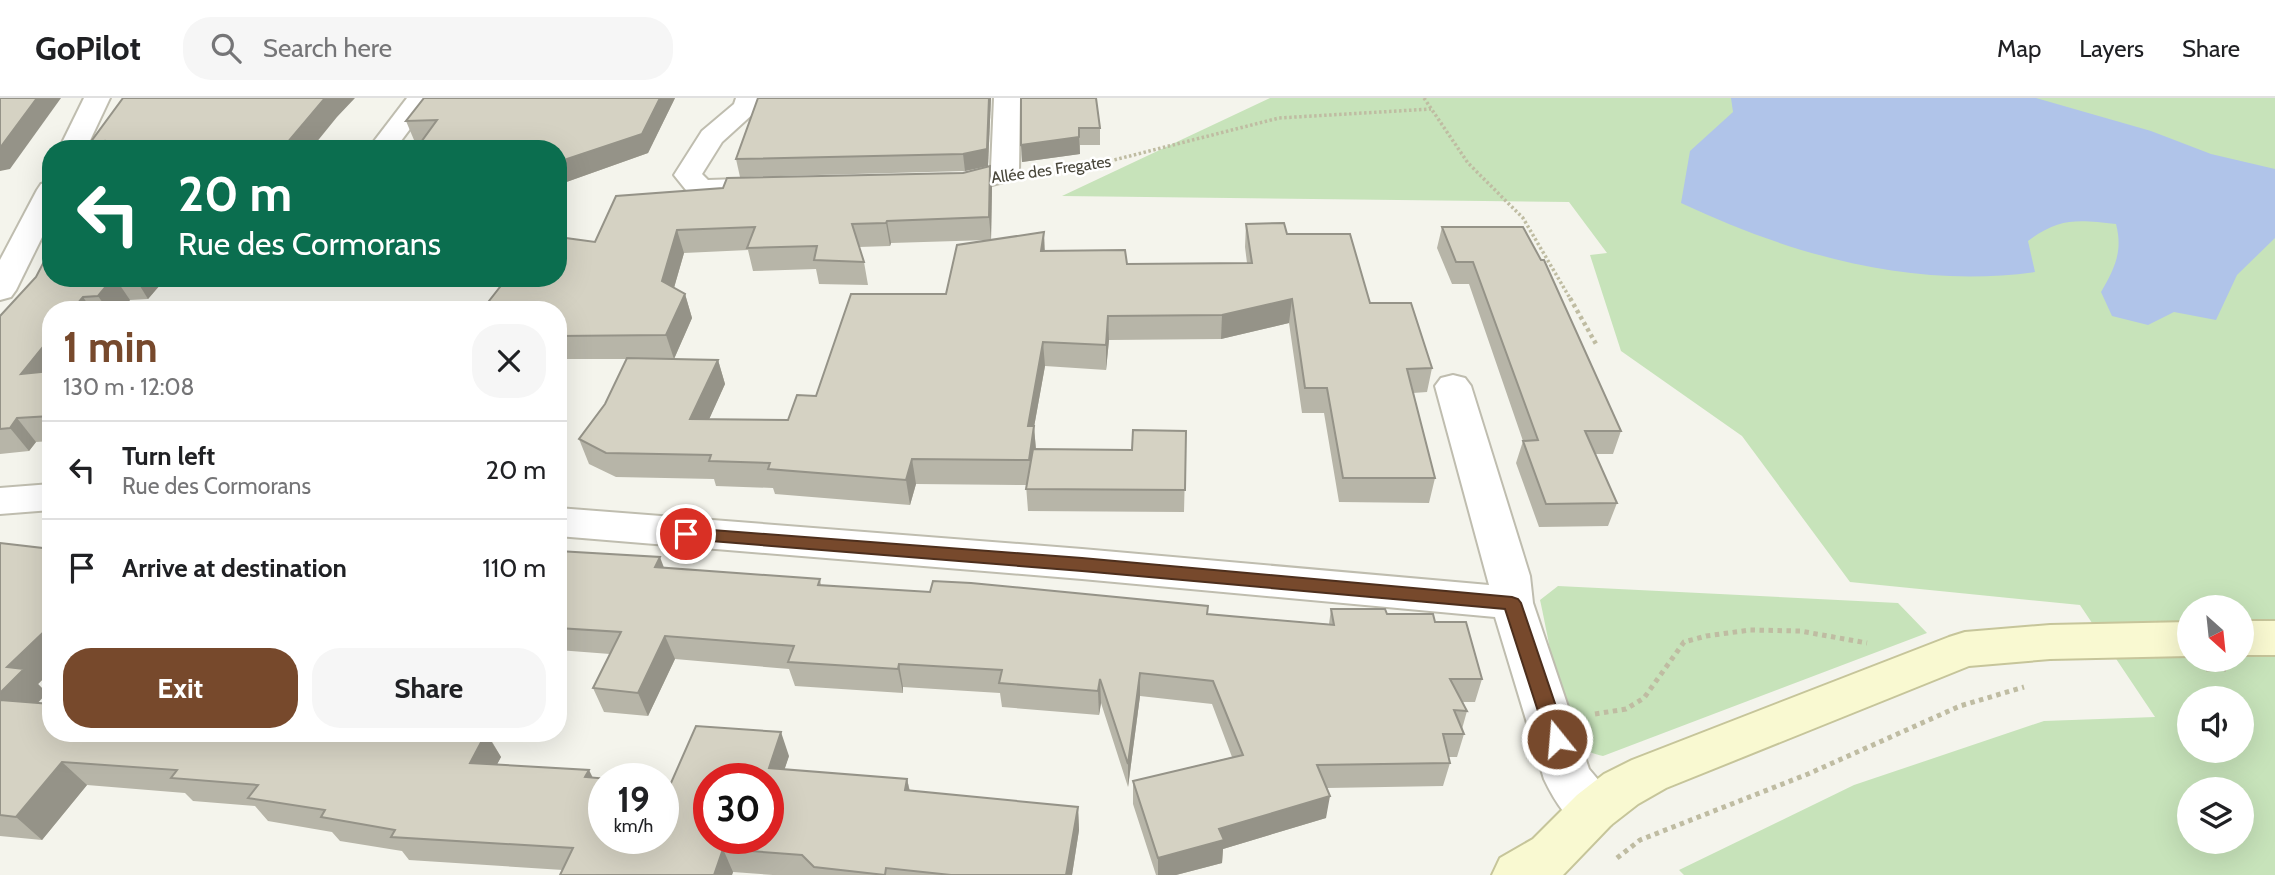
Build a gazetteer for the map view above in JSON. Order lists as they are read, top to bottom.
{
  "streets": {
    "street": ["Allée des Fregates"]
  },
  "north": "bottom right",
  "page": {
    "header": "GoPilot",
    "search": "Search here",
    "nav": ["Map", "Layers", "Share"],
    "turn": ["20 m", "Rue des Cormorans"],
    "heading": ["1 min", "130 m · 12:08"],
    "list": [
      {
        "name": "Turn left",
        "note": "Rue des Cormorans",
        "value": "20 m"
      },
      {
        "name": "Arrive at destination",
        "value": "110 m"
      }
    ],
    "buttons": ["Exit", "Share"],
    "speed": "19 km/h",
    "limit": "30"
  }
}
